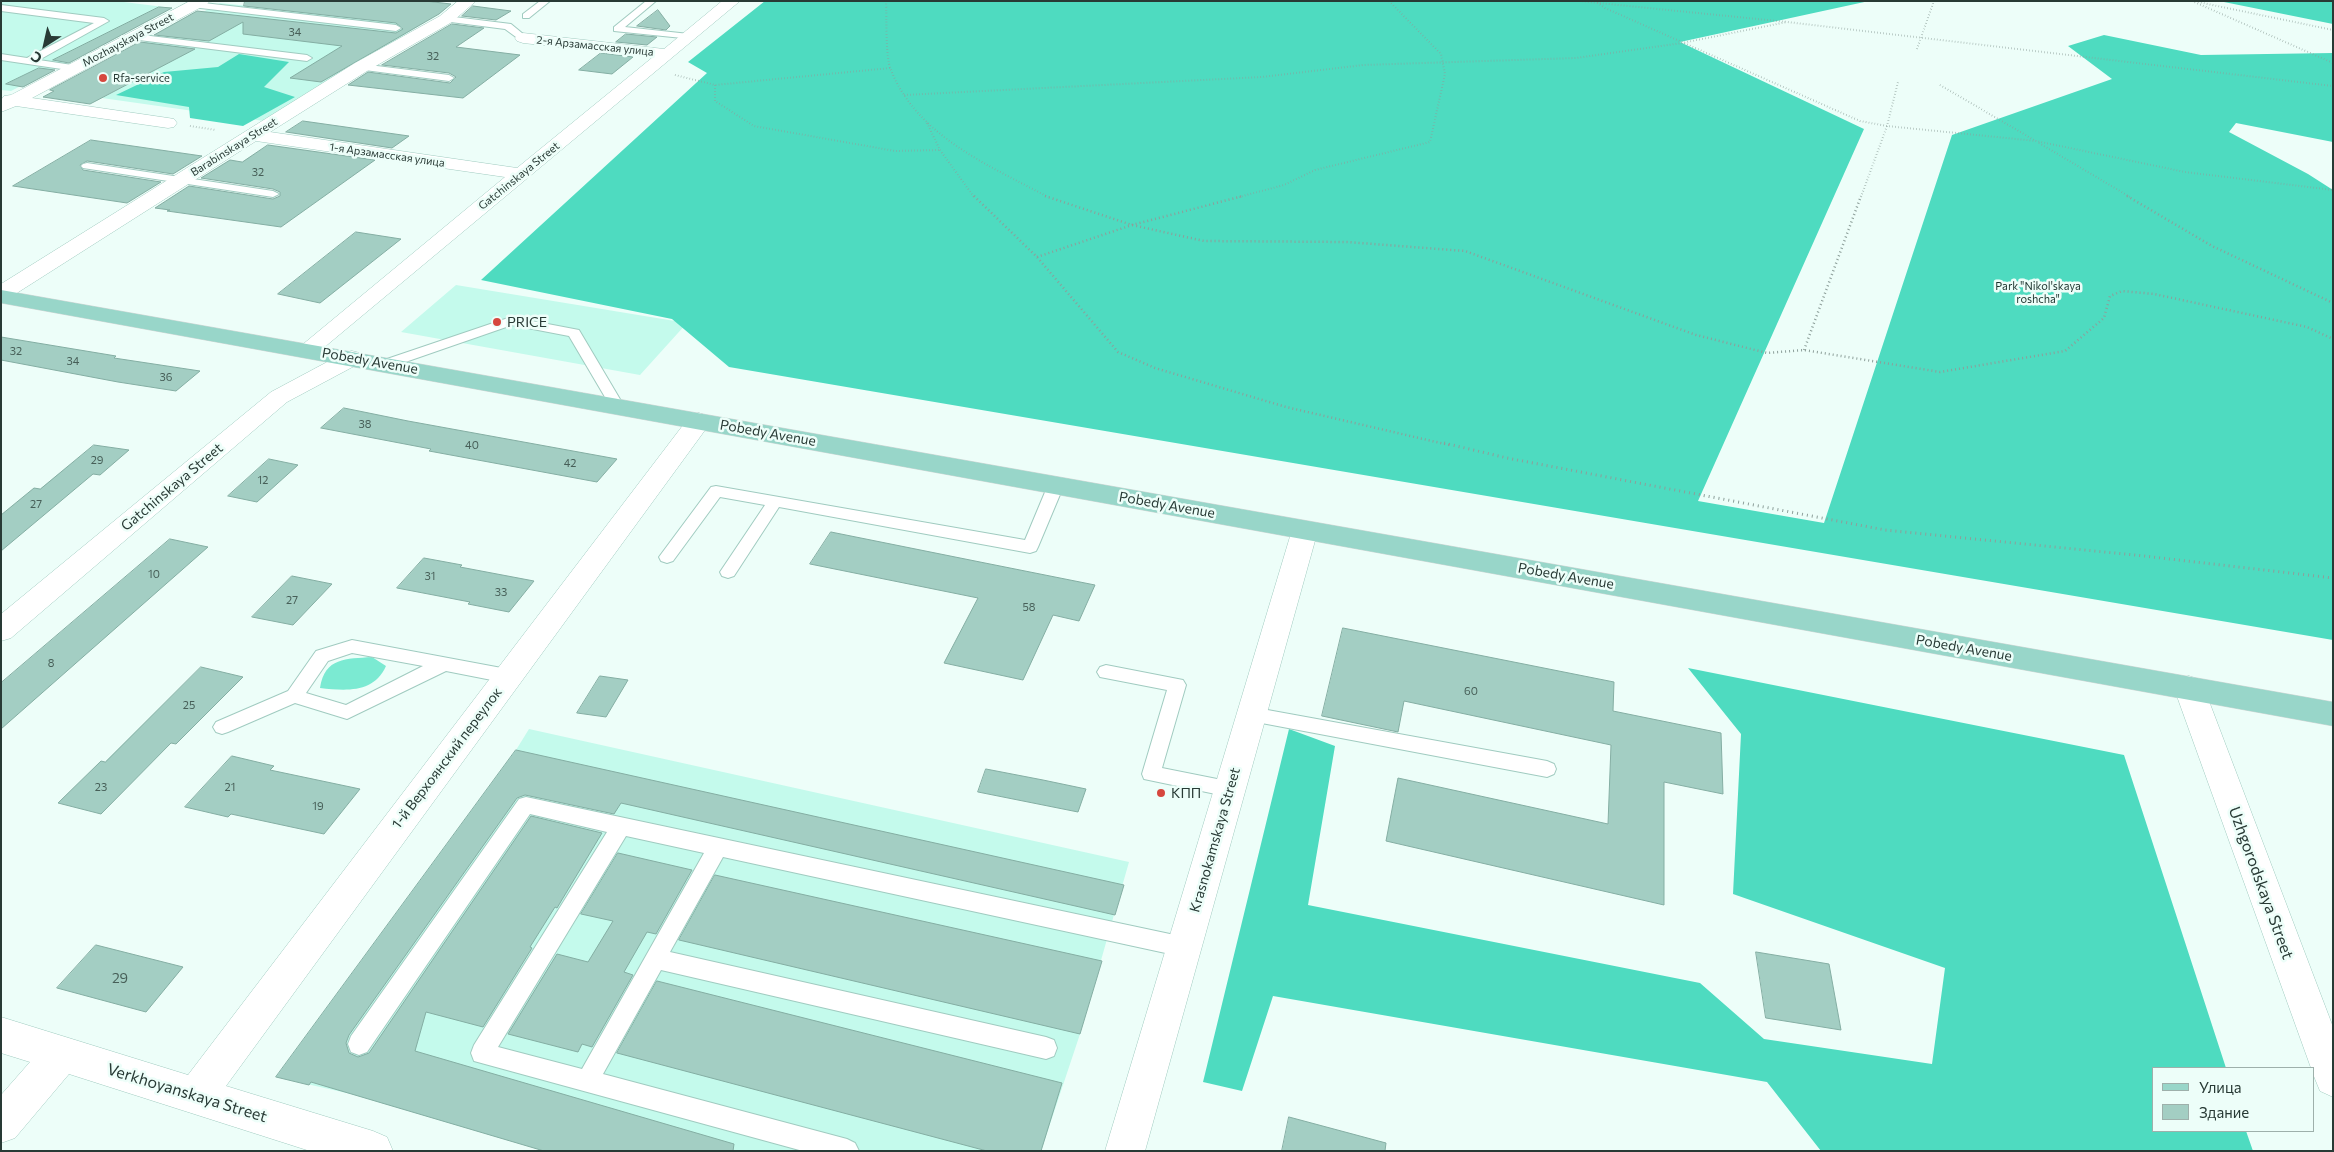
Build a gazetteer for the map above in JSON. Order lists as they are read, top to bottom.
{
  "streets": {
    "main road": ["Pobedy Avenue"],
    "street": [
      "Mozhayskaya Street",
      "2-я Арзамасская улица",
      "Barabinskaya Street",
      "1-я Арзамасская улица",
      "Gatchinskaya Street",
      "1-й Верхоянский переулок",
      "Krasnokamskaya Street",
      "Uzhgorodskaya Street",
      "Verkhoyanskaya Street"
    ]
  },
  "crossings": [
    ["2-я Арзамасская улица", "Gatchinskaya Street"],
    ["Barabinskaya Street", "1-я Арзамасская улица"],
    ["Barabinskaya Street", "Pobedy Avenue"],
    ["1-я Арзамасская улица", "Gatchinskaya Street"],
    ["Gatchinskaya Street", "Pobedy Avenue"],
    ["Pobedy Avenue", "1-й Верхоянский переулок"],
    ["Pobedy Avenue", "Krasnokamskaya Street"],
    ["Pobedy Avenue", "Uzhgorodskaya Street"],
    ["1-й Верхоянский переулок", "Verkhoyanskaya Street"]
  ],
  "parks": ["Park \"Nikol'skaya roshcha\""],
  "places": ["Rfa-service", "PRICE", "КПП"],
  "house_numbers": [
    "34",
    "32",
    "32",
    "32",
    "34",
    "36",
    "38",
    "40",
    "29",
    "42",
    "12",
    "27",
    "10",
    "31",
    "33",
    "27",
    "58",
    "8",
    "60",
    "25",
    "23",
    "21",
    "19",
    "29"
  ],
  "legend": ["Улица", "Здание"],
  "north": "bottom left"
}
